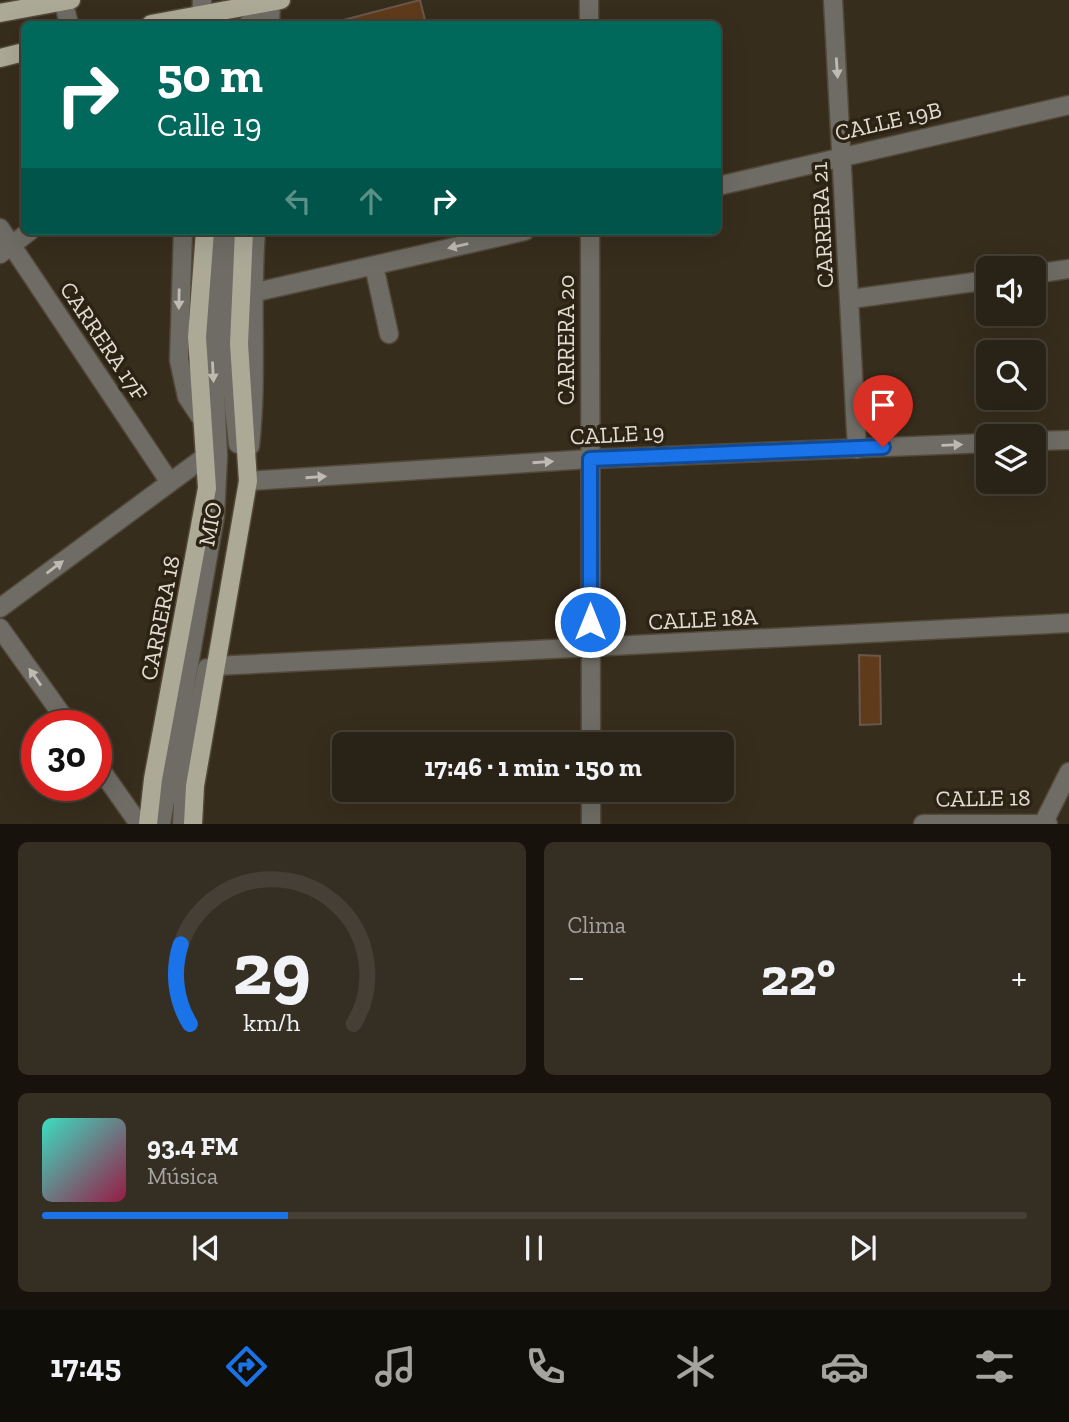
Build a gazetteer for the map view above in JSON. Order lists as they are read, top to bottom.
{
  "streets": {
    "main road": ["CARRERA 18"],
    "street": [
      "CALLE 19B",
      "CARRERA 21",
      "CARRERA 20",
      "CARRERA 17F",
      "CALLE 19",
      "MIO",
      "CALLE 18A",
      "CALLE 18"
    ]
  },
  "crossings": [
    ["CALLE 19B", "CARRERA 21"],
    ["CARRERA 21", "CALLE 19"],
    ["CARRERA 20", "CALLE 19"],
    ["CARRERA 20", "CALLE 18A"]
  ],
  "one_way": ["CALLE 19"],
  "page": {
    "turn": ["50 m", "Calle 19"],
    "limit": "30",
    "trip": "17:46 · 1 min · 150 m",
    "tile": "Clima",
    "heat": ["−", "22°", "+"],
    "song": ["93.4 FM", "Música"],
    "tabs": "17:45",
    "gauge": ["29", "km/h"]
  }
}
